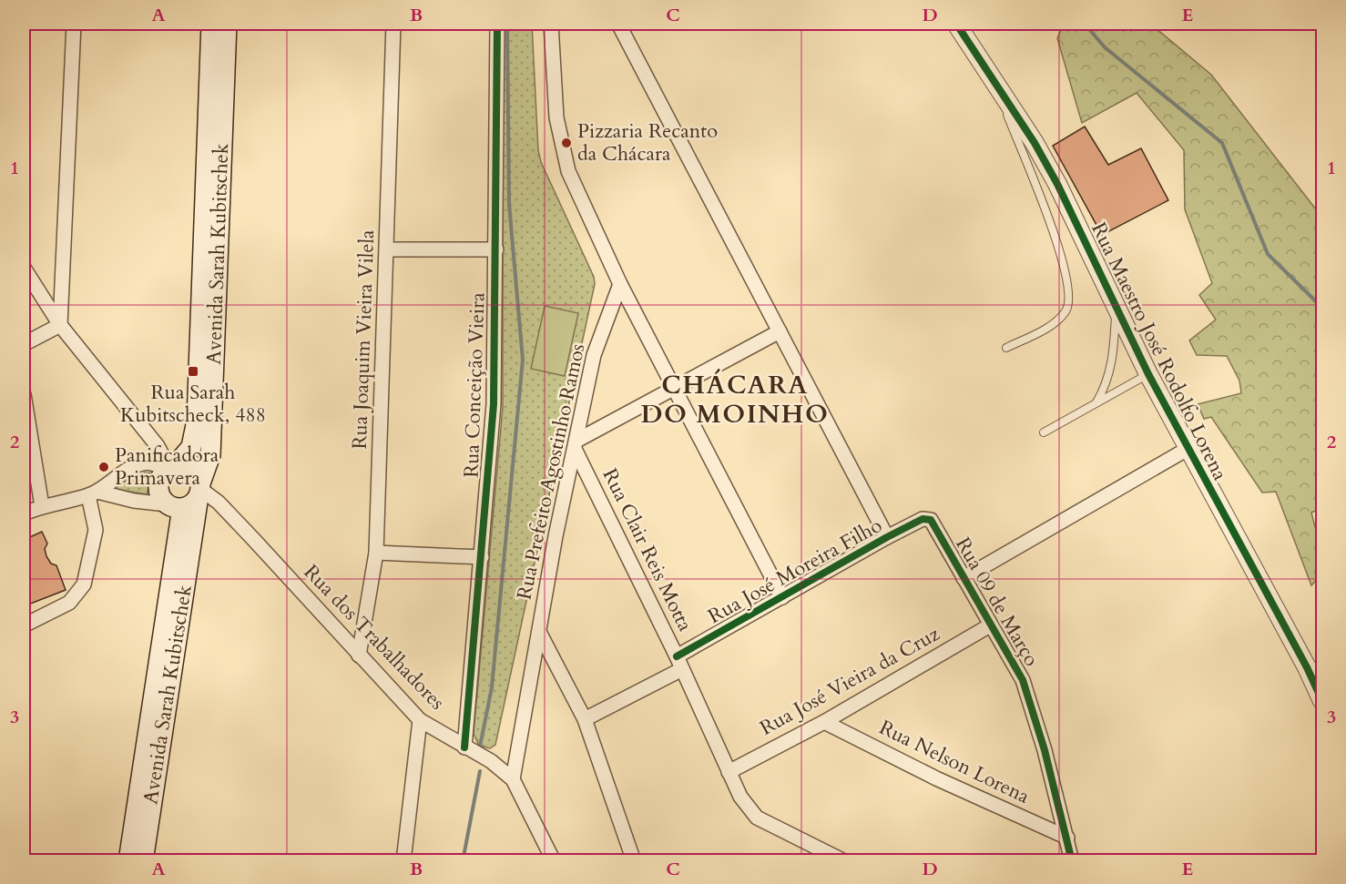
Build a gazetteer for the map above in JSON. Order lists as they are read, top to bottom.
{
  "streets": {
    "main road": ["Avenida Sarah Kubitschek"],
    "street": [
      "Rua Joaquim Vieira Vilela",
      "Rua Maestro José Rodolfo Lorena",
      "Rua Conceição Vieira",
      "Rua Prefeito Agostinho Ramos",
      "Rua Clair Reis Motta",
      "Rua José Moreira Filho",
      "Rua 09 de Março",
      "Rua dos Trabalhadores",
      "Rua José Vieira da Cruz",
      "Rua Nelson Lorena"
    ]
  },
  "crossings": [
    ["Avenida Sarah Kubitschek", "Rua dos Trabalhadores"],
    ["Rua Joaquim Vieira Vilela", "Rua dos Trabalhadores"],
    ["Rua Conceição Vieira", "Rua dos Trabalhadores"],
    ["Rua Prefeito Agostinho Ramos", "Rua Clair Reis Motta"],
    ["Rua Prefeito Agostinho Ramos", "Rua dos Trabalhadores"],
    ["Rua Clair Reis Motta", "Rua José Moreira Filho"],
    ["Rua Clair Reis Motta", "Rua José Vieira da Cruz"],
    ["Rua José Moreira Filho", "Rua 09 de Março"],
    ["Rua 09 de Março", "Rua José Vieira da Cruz"],
    ["Rua 09 de Março", "Rua Nelson Lorena"],
    ["Rua José Vieira da Cruz", "Rua Nelson Lorena"]
  ],
  "districts": ["CHÁCARA DO MOINHO"],
  "places": {
    "other": ["Pizzaria Recanto da Chácara", "Panificadora Primavera"],
    "transit": ["Rua Sarah Kubitscheck, 488"]
  },
  "grid": {
    "columns": [
      "A",
      "B",
      "C",
      "D",
      "E"
    ],
    "rows": ["1", "2", "3"]
  }
}
